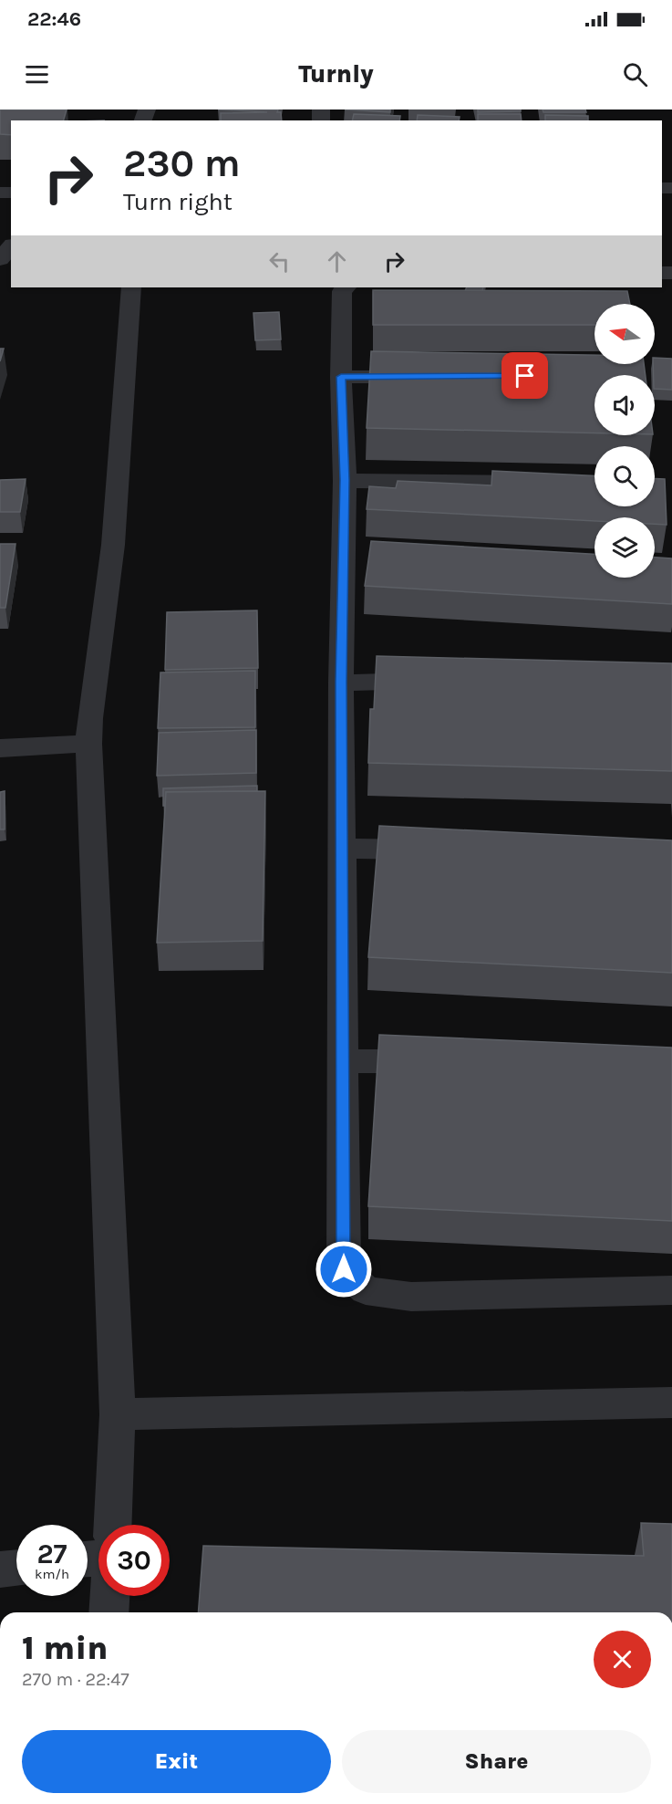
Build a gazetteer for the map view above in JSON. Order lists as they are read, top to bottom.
{
  "north": "left",
  "page": {
    "status": "22:46",
    "header": "Turnly",
    "turn": ["230 m", "Turn right"],
    "speed": "27 km/h",
    "limit": "30",
    "heading": ["1 min", "270 m · 22:47"],
    "buttons": ["Exit", "Share"]
  }
}
